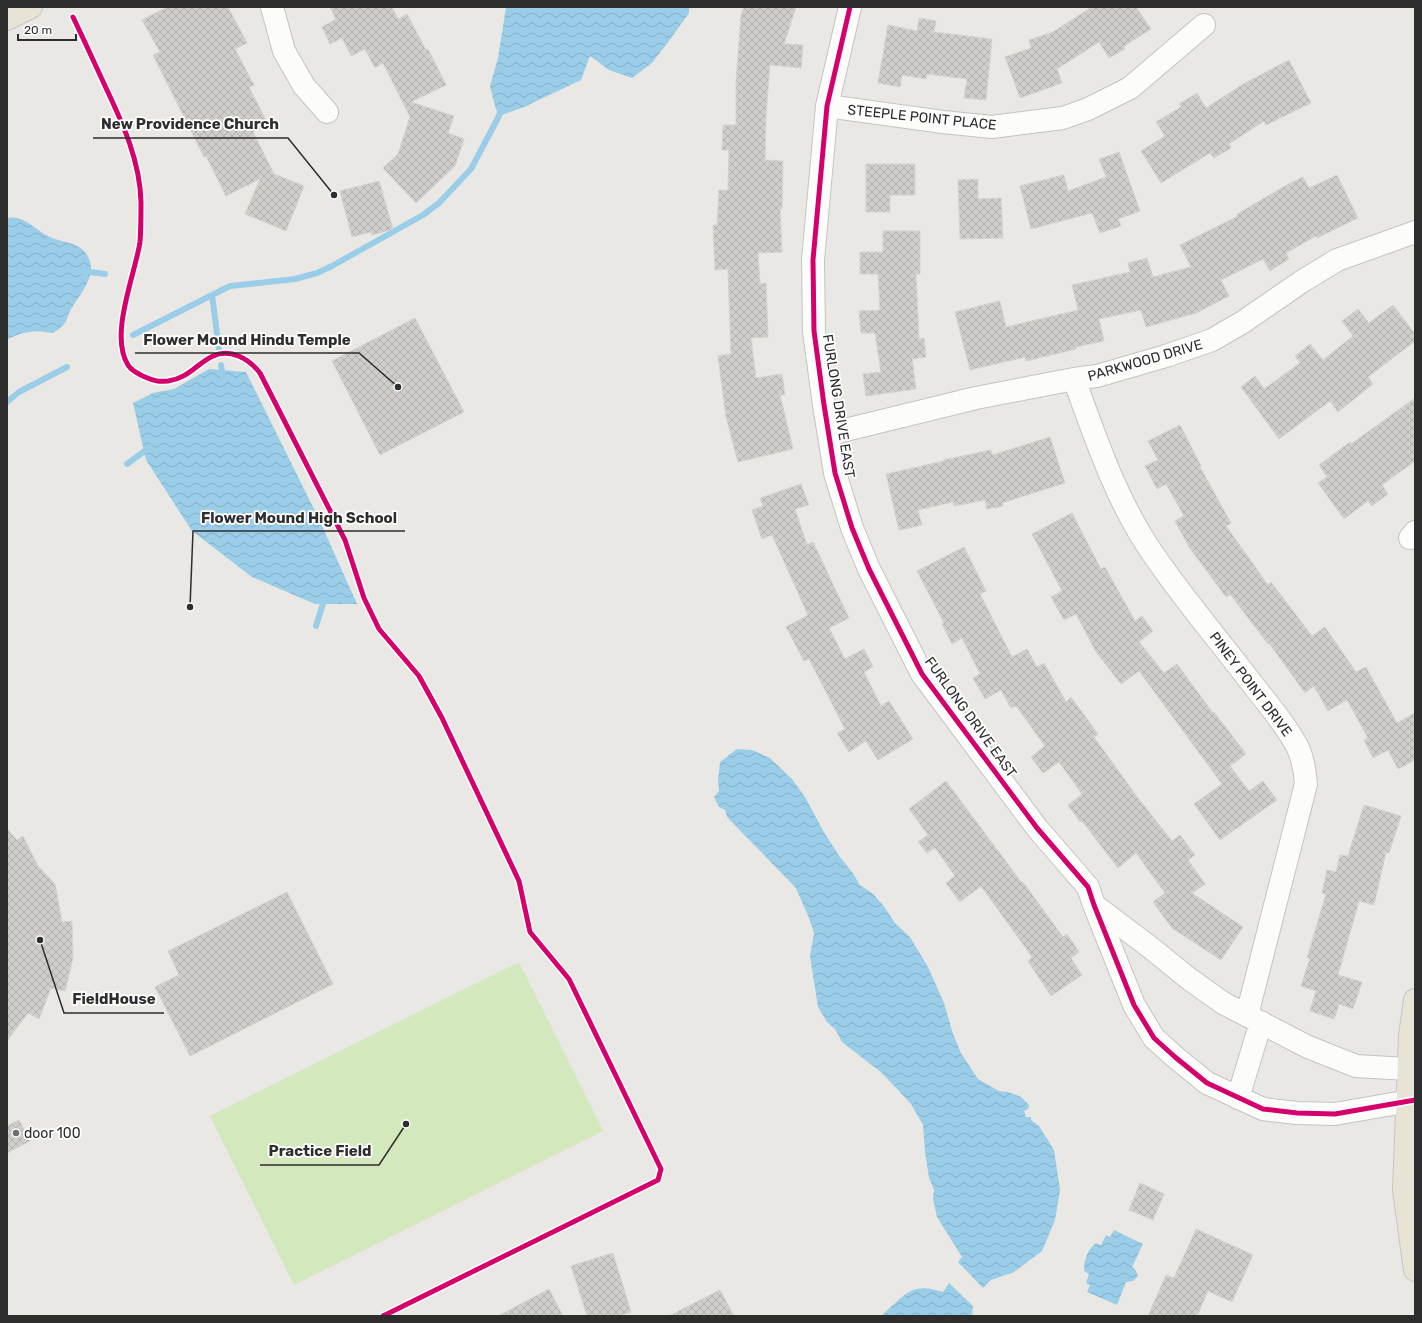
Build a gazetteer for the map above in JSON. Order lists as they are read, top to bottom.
{
  "streets": {
    "street": [
      "STEEPLE POINT PLACE",
      "PARKWOOD DRIVE",
      "FURLONG DRIVE EAST",
      "PINEY POINT DRIVE"
    ]
  },
  "crossings": [
    ["STEEPLE POINT PLACE", "FURLONG DRIVE EAST"],
    ["PARKWOOD DRIVE", "FURLONG DRIVE EAST"],
    ["PARKWOOD DRIVE", "PINEY POINT DRIVE"],
    ["FURLONG DRIVE EAST", "PINEY POINT DRIVE"]
  ],
  "places": [
    "New Providence Church",
    "Flower Mound Hindu Temple",
    "Flower Mound High School",
    "FieldHouse",
    "Practice Field",
    "door 100"
  ],
  "scale_bar": "20 m"
}
